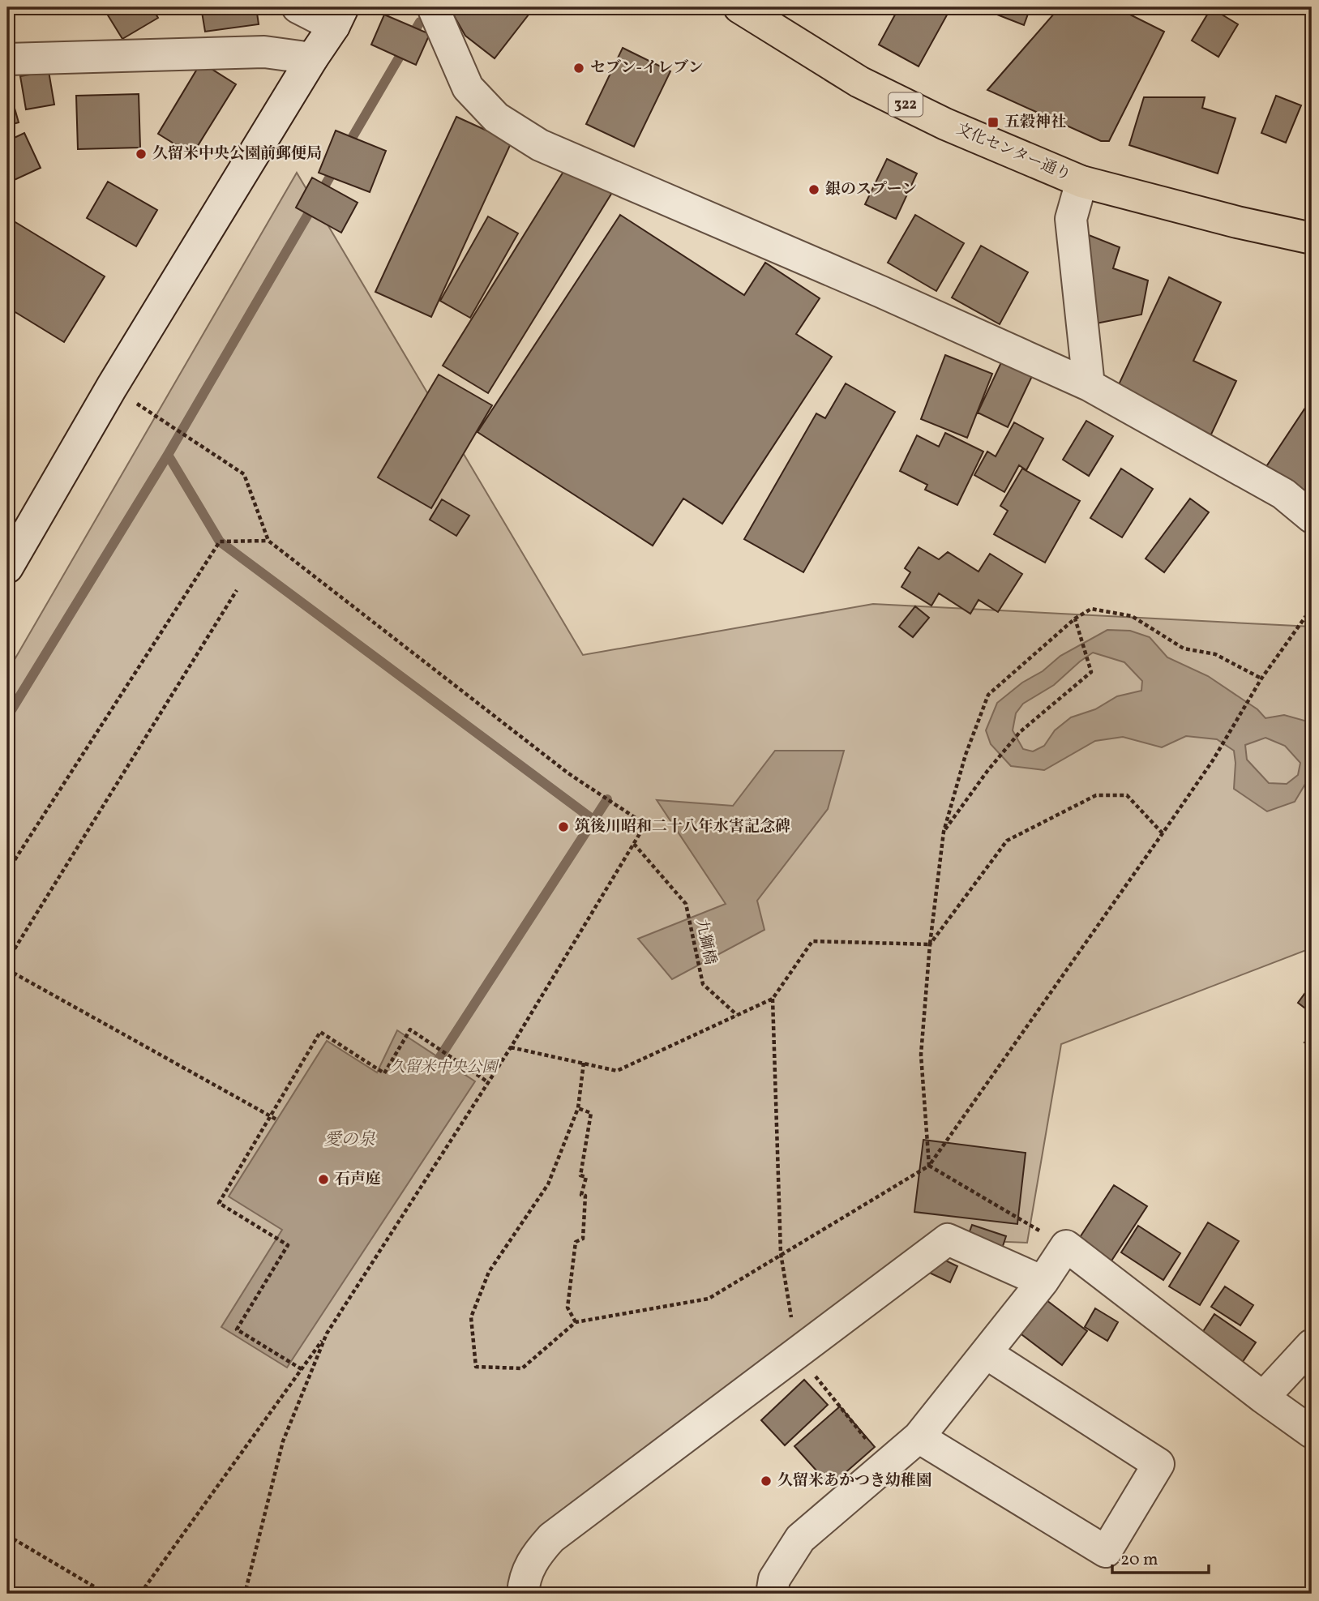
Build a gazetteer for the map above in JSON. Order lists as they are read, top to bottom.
{
  "streets": {
    "highway": ["322", "文化センター通り"],
    "path": ["九獅橋"]
  },
  "water": ["愛の泉"],
  "parks": ["久留米中央公園"],
  "places": {
    "other": [
      "セブン-イレブン",
      "久留米中央公園前郵便局",
      "銀のスプーン",
      "筑後川昭和二十八年水害記念碑",
      "石声庭",
      "久留米あかつき幼稚園"
    ],
    "transit": ["五穀神社"]
  },
  "scale_bar": "20 m"
}
